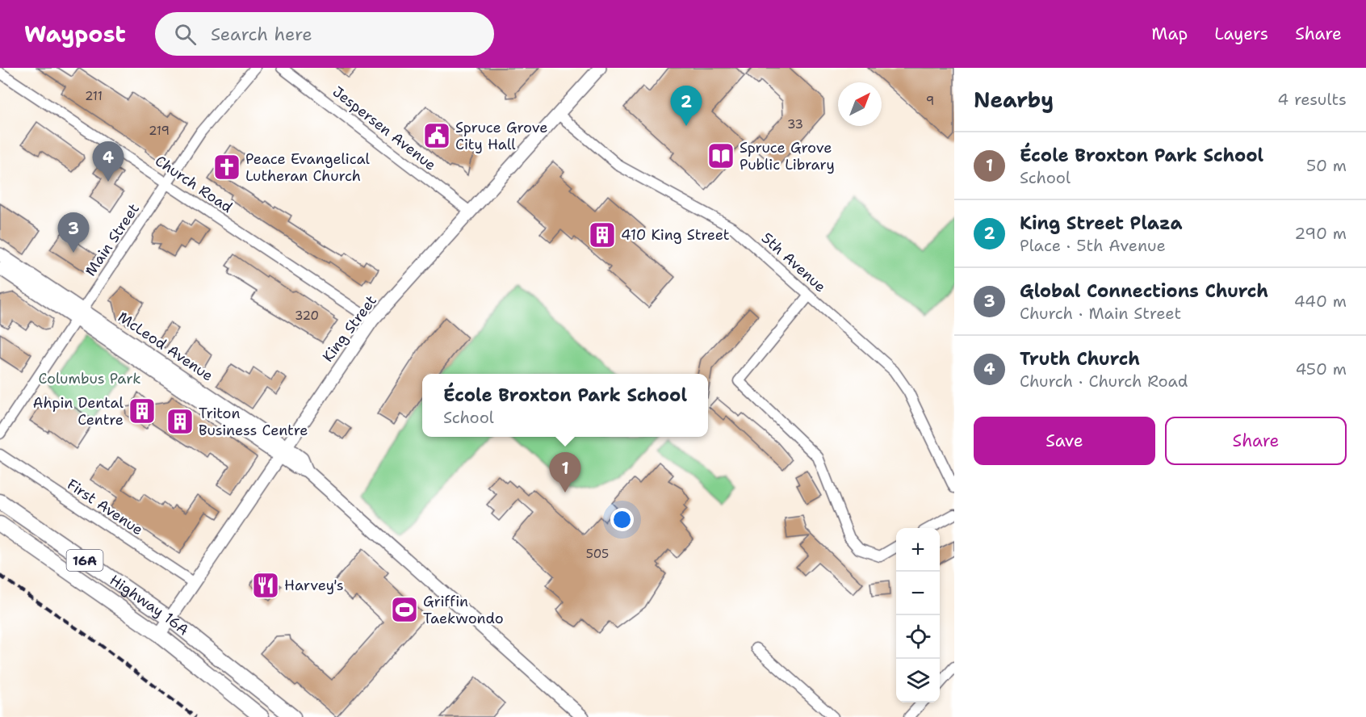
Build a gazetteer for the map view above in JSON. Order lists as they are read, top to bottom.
{
  "streets": {
    "main road": ["16A", "Highway 16A"],
    "street": [
      "Jespersen Avenue",
      "Church Road",
      "Main Street",
      "5th Avenue",
      "King Street",
      "McLeod Avenue",
      "First Avenue"
    ]
  },
  "crossings": [
    ["Jespersen Avenue", "King Street"],
    ["Church Road", "Main Street"],
    ["Church Road", "King Street"],
    ["Main Street", "McLeod Avenue"],
    ["5th Avenue", "King Street"],
    ["King Street", "McLeod Avenue"],
    ["King Street", "First Avenue"],
    ["King Street", "Highway 16A"]
  ],
  "parks": ["Columbus Park"],
  "places": {
    "public building": ["Spruce Grove City Hall"],
    "library": ["Spruce Grove Public Library"],
    "church": ["Peace Evangelical Lutheran Church"],
    "building": ["410 King Street", "Ahpin Dental Centre", "Triton Business Centre"],
    "restaurant": ["Harvey's"],
    "sports": ["Griffin Taekwondo"]
  },
  "house_numbers": [
    "211",
    "9",
    "33",
    "219",
    "320",
    "505"
  ],
  "north": "top right",
  "page": {
    "header": "Waypost",
    "search": "Search here",
    "nav": ["Map", "Layers", "Share"],
    "heading": ["Nearby", "4 results"],
    "pins": [
      "2",
      "4",
      "3",
      "1"
    ],
    "list": [
      {
        "mark": "1",
        "name": "École Broxton Park School",
        "note": "School",
        "value": "50 m"
      },
      {
        "mark": "2",
        "name": "King Street Plaza",
        "note": "Place · 5th Avenue",
        "value": "290 m"
      },
      {
        "mark": "3",
        "name": "Global Connections Church",
        "note": "Church · Main Street",
        "value": "440 m"
      },
      {
        "mark": "4",
        "name": "Truth Church",
        "note": "Church · Church Road",
        "value": "450 m"
      }
    ],
    "popup": ["École Broxton Park School", "School"],
    "buttons": ["Save", "Share"],
    "map_buttons": ["+", "−"]
  }
}
